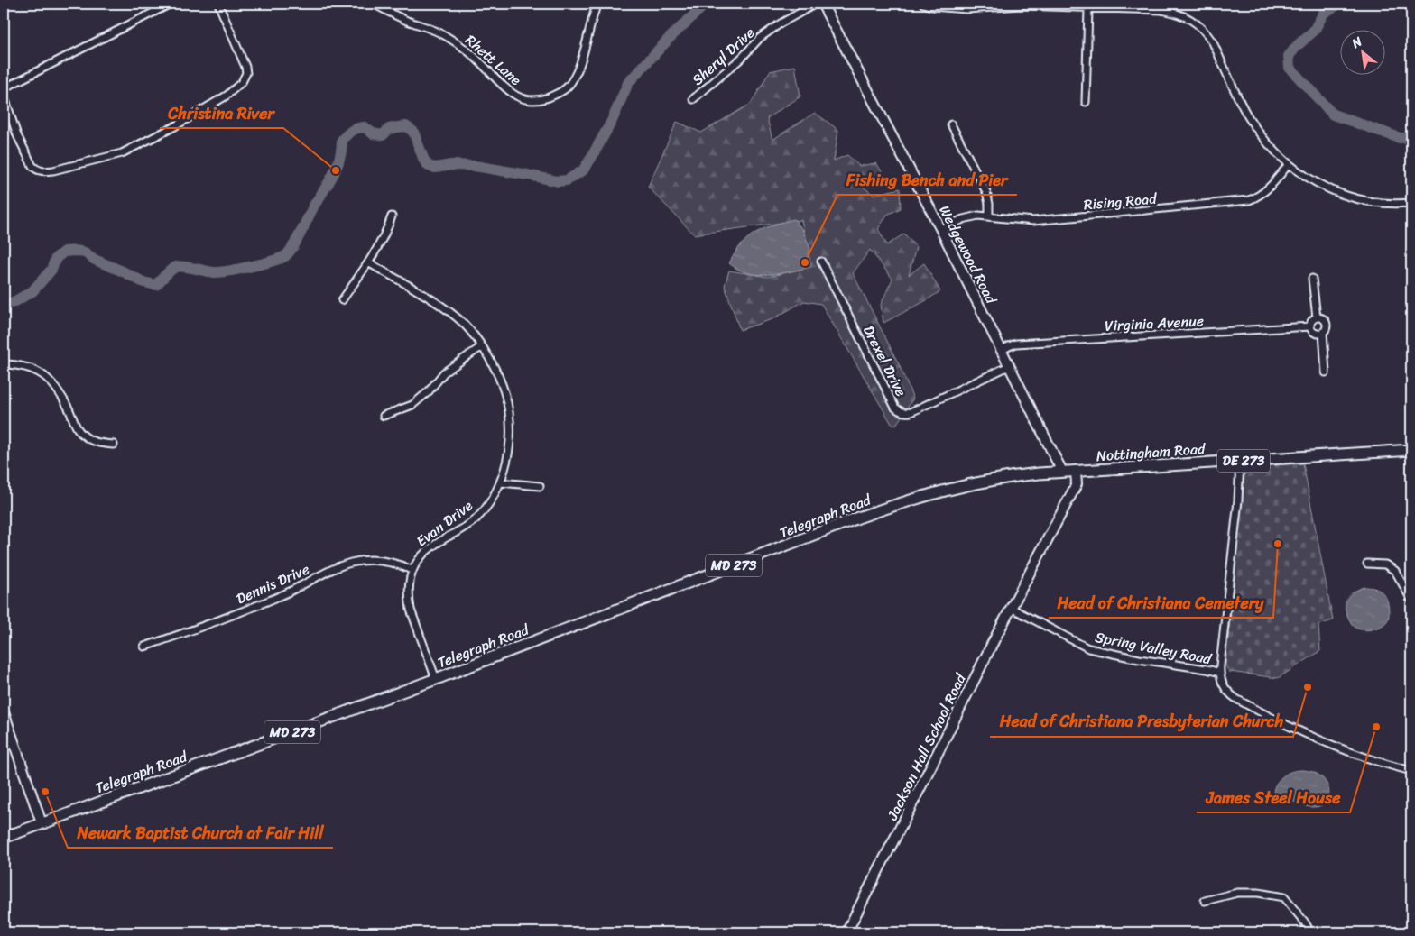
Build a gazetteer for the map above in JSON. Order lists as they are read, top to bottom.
{
  "streets": {
    "main road": [
      "Nottingham Road",
      "DE 273",
      "Telegraph Road",
      "MD 273"
    ],
    "street": [
      "Sheryl Drive",
      "Rhett Lane",
      "Rising Road",
      "Wedgewood Road",
      "Virginia Avenue",
      "Drexel Drive",
      "Evan Drive",
      "Dennis Drive",
      "Spring Valley Road",
      "Jackson Hall School Road"
    ]
  },
  "crossings": [
    ["Rising Road", "Wedgewood Road"],
    ["Wedgewood Road", "Virginia Avenue"],
    ["Wedgewood Road", "Drexel Drive"],
    ["Wedgewood Road", "Nottingham Road"],
    ["Nottingham Road", "Telegraph Road"],
    ["Nottingham Road", "Jackson Hall School Road"],
    ["Evan Drive", "Dennis Drive"],
    ["Spring Valley Road", "Jackson Hall School Road"]
  ],
  "places": [
    "Christina River",
    "Fishing Bench and Pier",
    "Head of Christiana Cemetery",
    "Head of Christiana Presbyterian Church",
    "James Steel House",
    "Newark Baptist Church at Fair Hill"
  ],
  "north": "top left"
}
